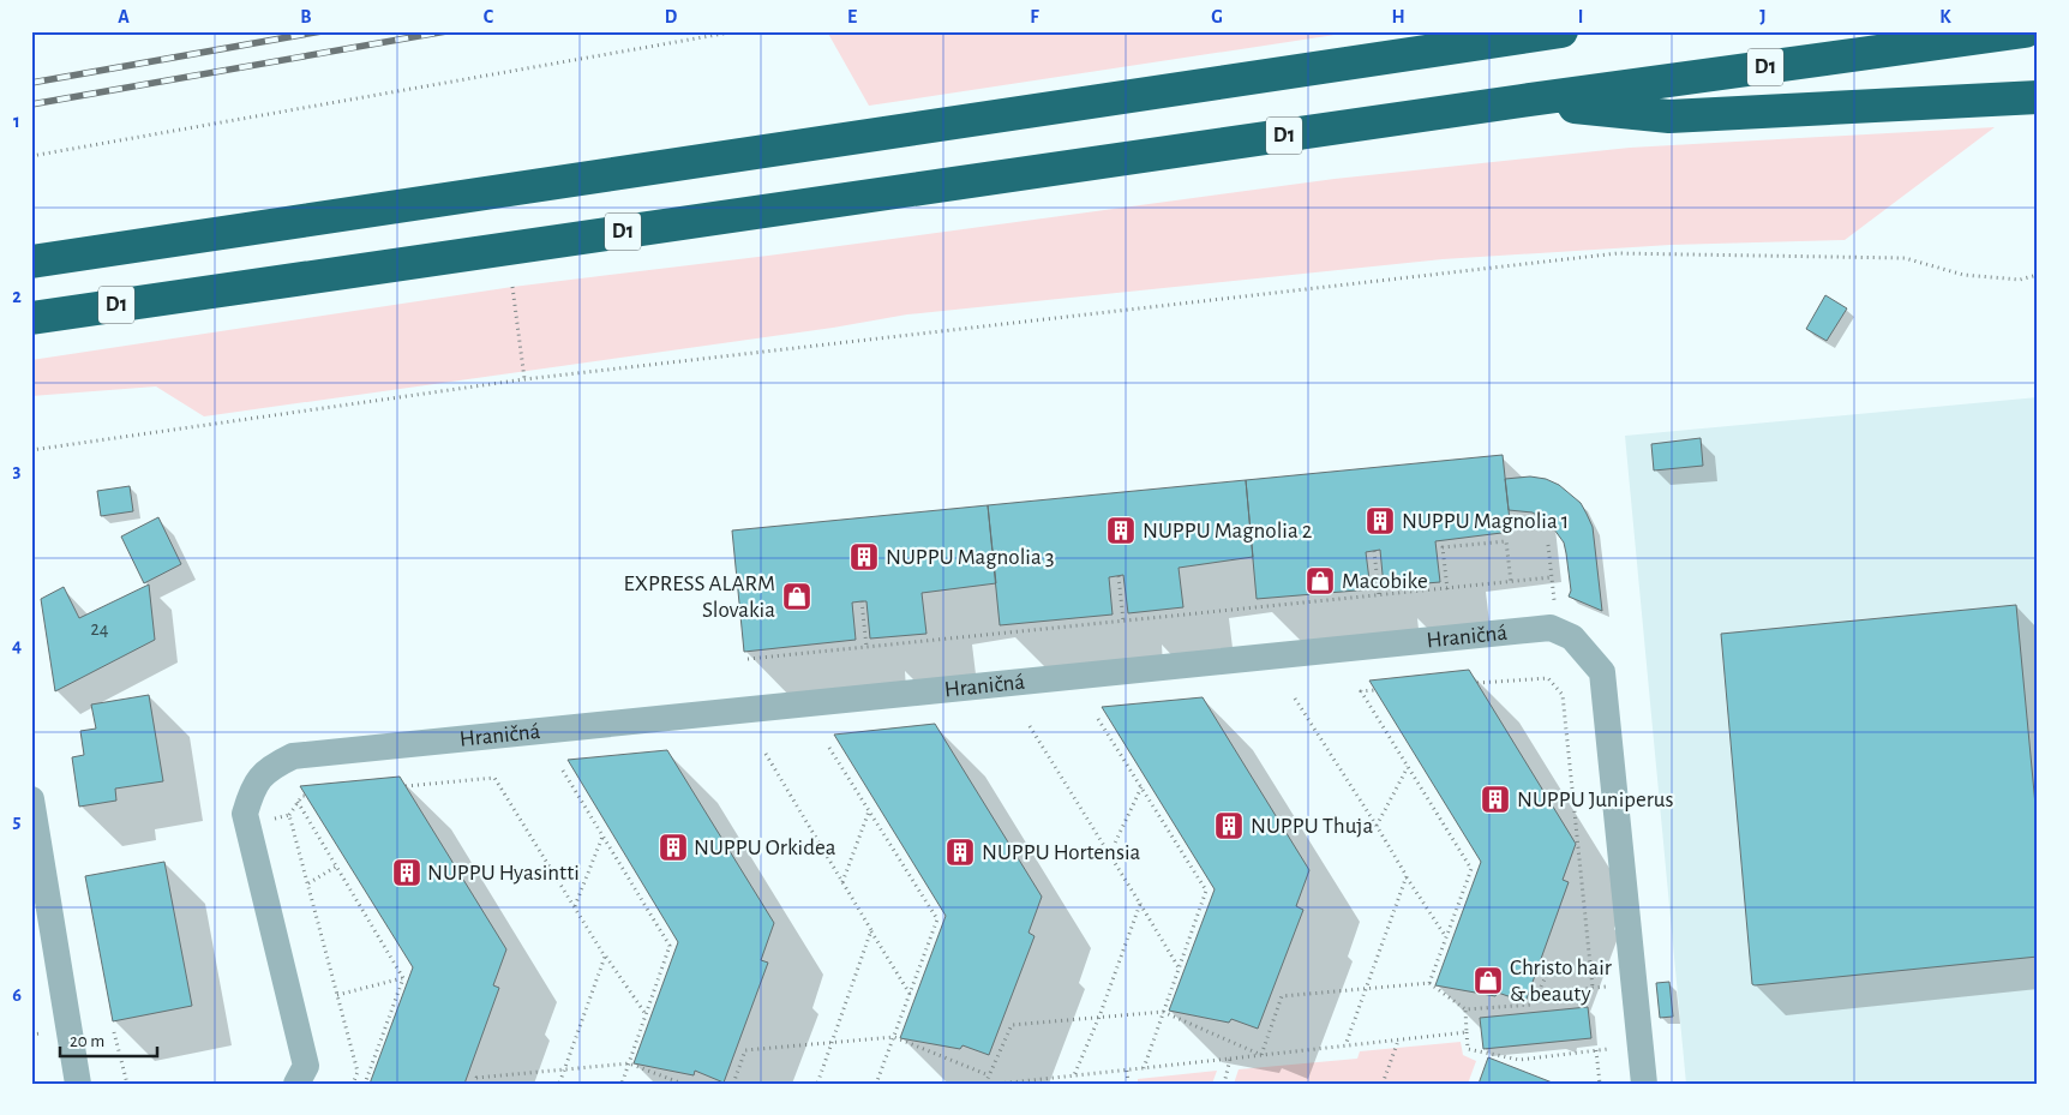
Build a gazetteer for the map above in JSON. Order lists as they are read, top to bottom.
{
  "streets": {
    "highway": ["D1"],
    "street": ["Hraničná"]
  },
  "places": {
    "building": [
      "NUPPU Magnolia 1",
      "NUPPU Magnolia 2",
      "NUPPU Magnolia 3",
      "NUPPU Juniperus",
      "NUPPU Thuja",
      "NUPPU Orkidea",
      "NUPPU Hortensia",
      "NUPPU Hyasintti"
    ],
    "shop": ["Macobike", "EXPRESS ALARM Slovakia", "Christo hair & beauty"]
  },
  "house_numbers": ["24"],
  "scale_bar": "20 m",
  "grid": {
    "columns": [
      "A",
      "B",
      "C",
      "D",
      "E",
      "F",
      "G",
      "H",
      "I",
      "J",
      "K"
    ],
    "rows": [
      "1",
      "2",
      "3",
      "4",
      "5",
      "6"
    ]
  }
}
